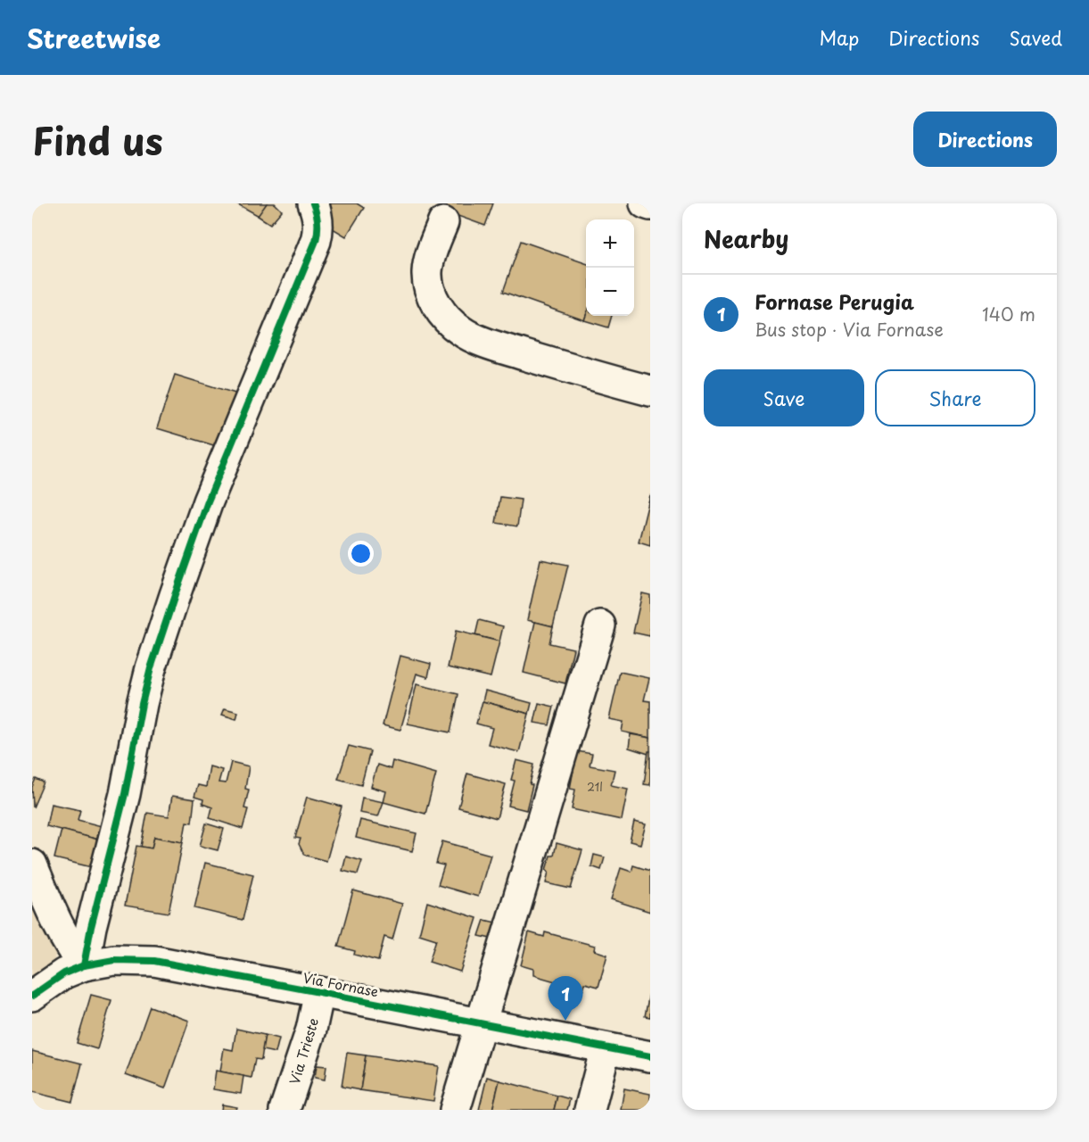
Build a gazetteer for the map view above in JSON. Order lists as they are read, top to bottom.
{
  "streets": {
    "street": ["Via Fornase", "Via Trieste"]
  },
  "crossings": [
    ["Via Fornase", "Via Trieste"]
  ],
  "house_numbers": ["21l"],
  "page": {
    "header": "Streetwise",
    "nav": ["Map", "Directions", "Saved"],
    "title": "Find us",
    "buttons": [
      "Directions",
      ["Save", "Share"]
    ],
    "heading": "Nearby",
    "map_buttons": ["+", "−"],
    "list": [
      {
        "mark": "1",
        "name": "Fornase Perugia",
        "note": "Bus stop · Via Fornase",
        "value": "140 m"
      }
    ],
    "pins": "1"
  }
}
